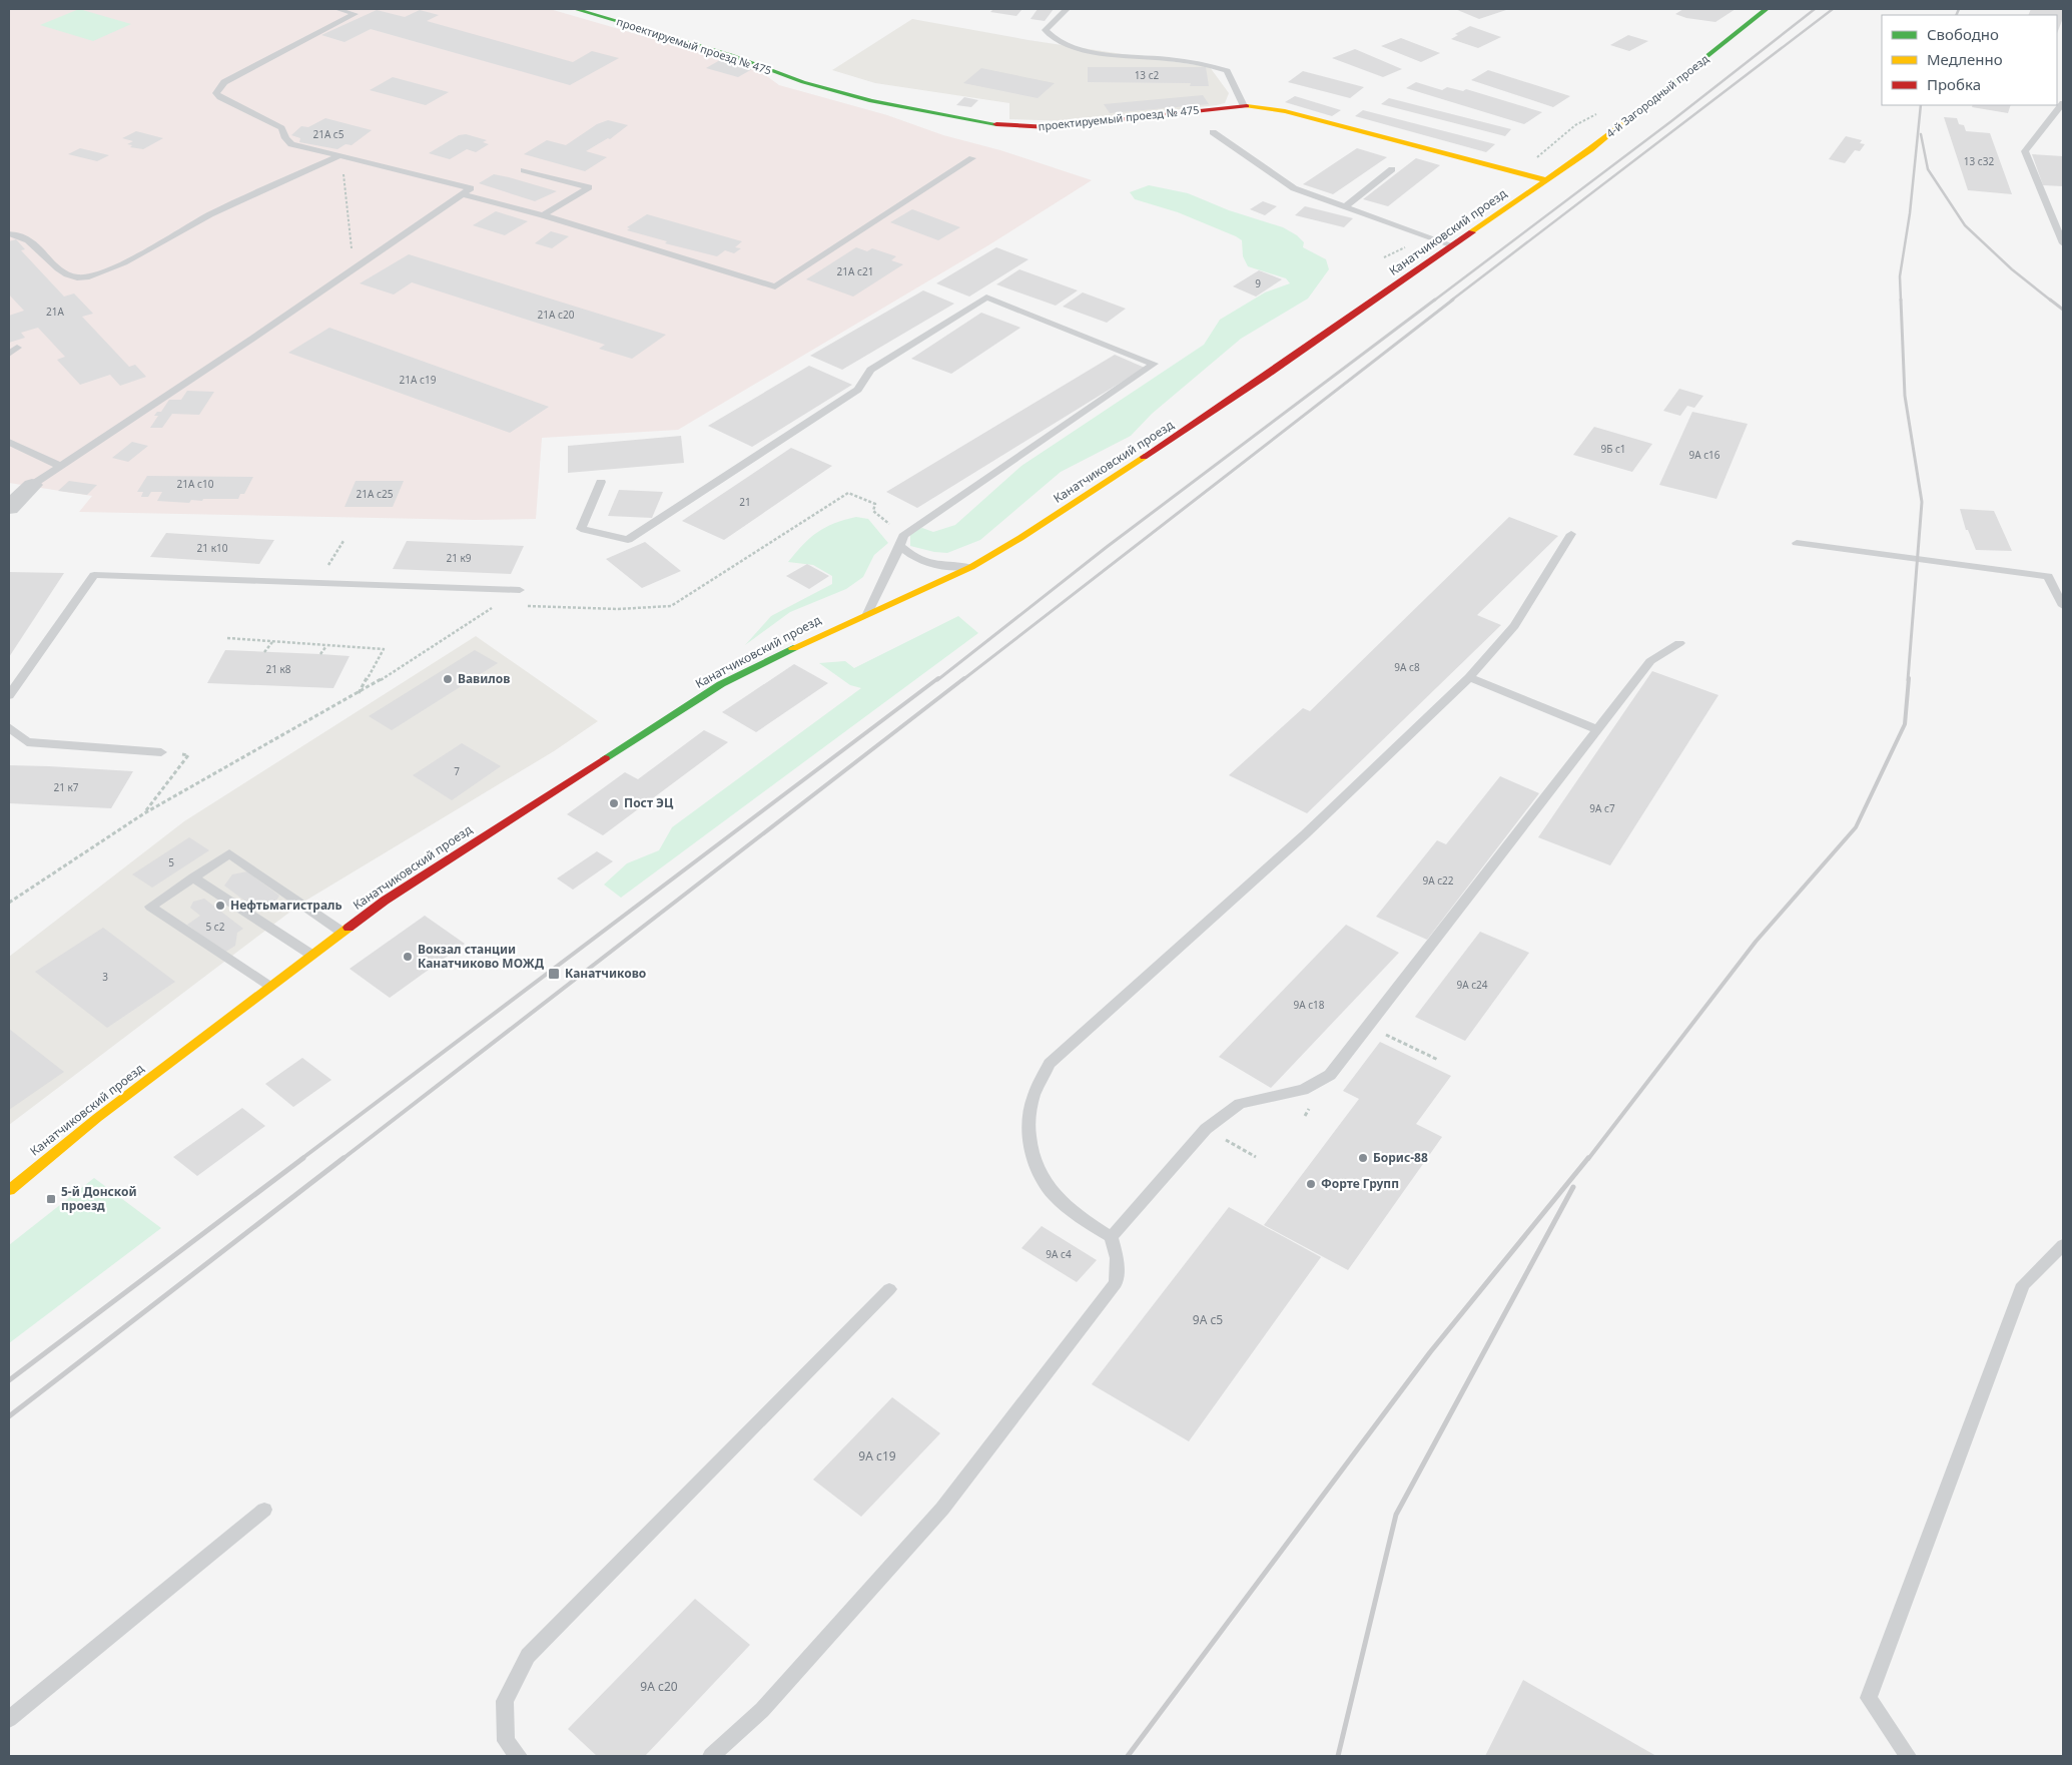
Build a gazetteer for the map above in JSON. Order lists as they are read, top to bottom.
{
  "streets": {
    "street": ["проектируемый проезд № 475", "4-й Загородный проезд", "Канатчиковский проезд"]
  },
  "crossings": [
    ["проектируемый проезд № 475", "4-й Загородный проезд"],
    ["проектируемый проезд № 475", "Канатчиковский проезд"],
    ["4-й Загородный проезд", "Канатчиковский проезд"]
  ],
  "places": {
    "other": [
      "Вавилов",
      "Пост ЭЦ",
      "Нефтьмагистраль",
      "Вокзал станции Канатчиково МОЖД",
      "Борис-88",
      "Форте Групп"
    ],
    "transit": ["Канатчиково", "5-й Донской проезд"]
  },
  "house_numbers": [
    "13 с2",
    "21А с5",
    "13 с32",
    "21А с21",
    "9",
    "21А",
    "21А с20",
    "21А с19",
    "9Б с1",
    "9А с16",
    "21А с10",
    "21А с25",
    "21",
    "21 к10",
    "21 к9",
    "9А с8",
    "21 к8",
    "7",
    "21 к7",
    "9А с7",
    "5",
    "9А с22",
    "5 с2",
    "3",
    "9А с24",
    "9А с18",
    "9А с4",
    "9А с5",
    "9А с19",
    "9А с20"
  ],
  "legend": ["Свободно", "Медленно", "Пробка"]
}
